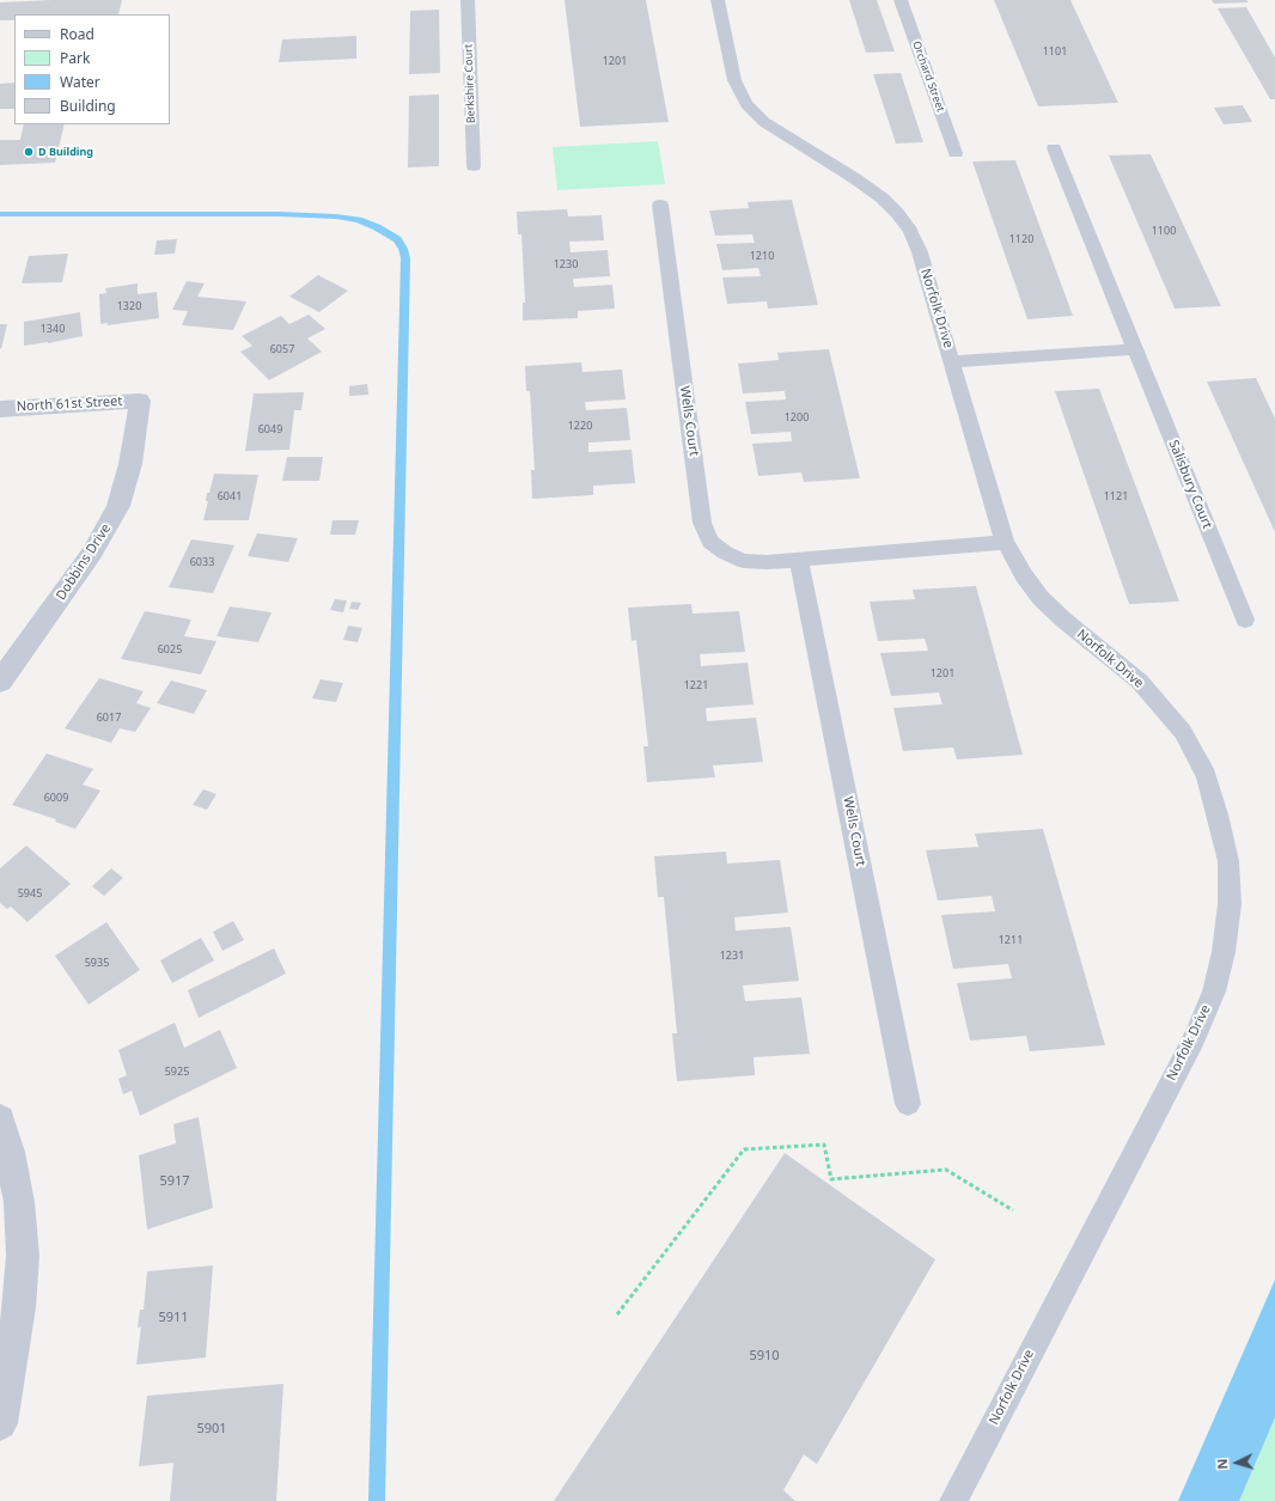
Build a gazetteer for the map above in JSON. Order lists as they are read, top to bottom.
{
  "streets": {
    "street": ["North 61st Street", "Dobbins Drive"],
    "lane": [
      "Orchard Street",
      "Berkshire Court",
      "Norfolk Drive",
      "Wells Court",
      "Salisbury Court"
    ]
  },
  "crossings": [
    ["Norfolk Drive", "Wells Court"],
    ["North 61st Street", "Dobbins Drive"]
  ],
  "places": ["D Building"],
  "house_numbers": [
    "1101",
    "1201",
    "1100",
    "1120",
    "1210",
    "1230",
    "1320",
    "1340",
    "6057",
    "1200",
    "1220",
    "6049",
    "6041",
    "1121",
    "6033",
    "6025",
    "1201",
    "1221",
    "6017",
    "6009",
    "5945",
    "1211",
    "1231",
    "5935",
    "5925",
    "5917",
    "5911",
    "5910",
    "5901"
  ],
  "legend": [
    "Road",
    "Park",
    "Water",
    "Building"
  ],
  "north": "left"
}
